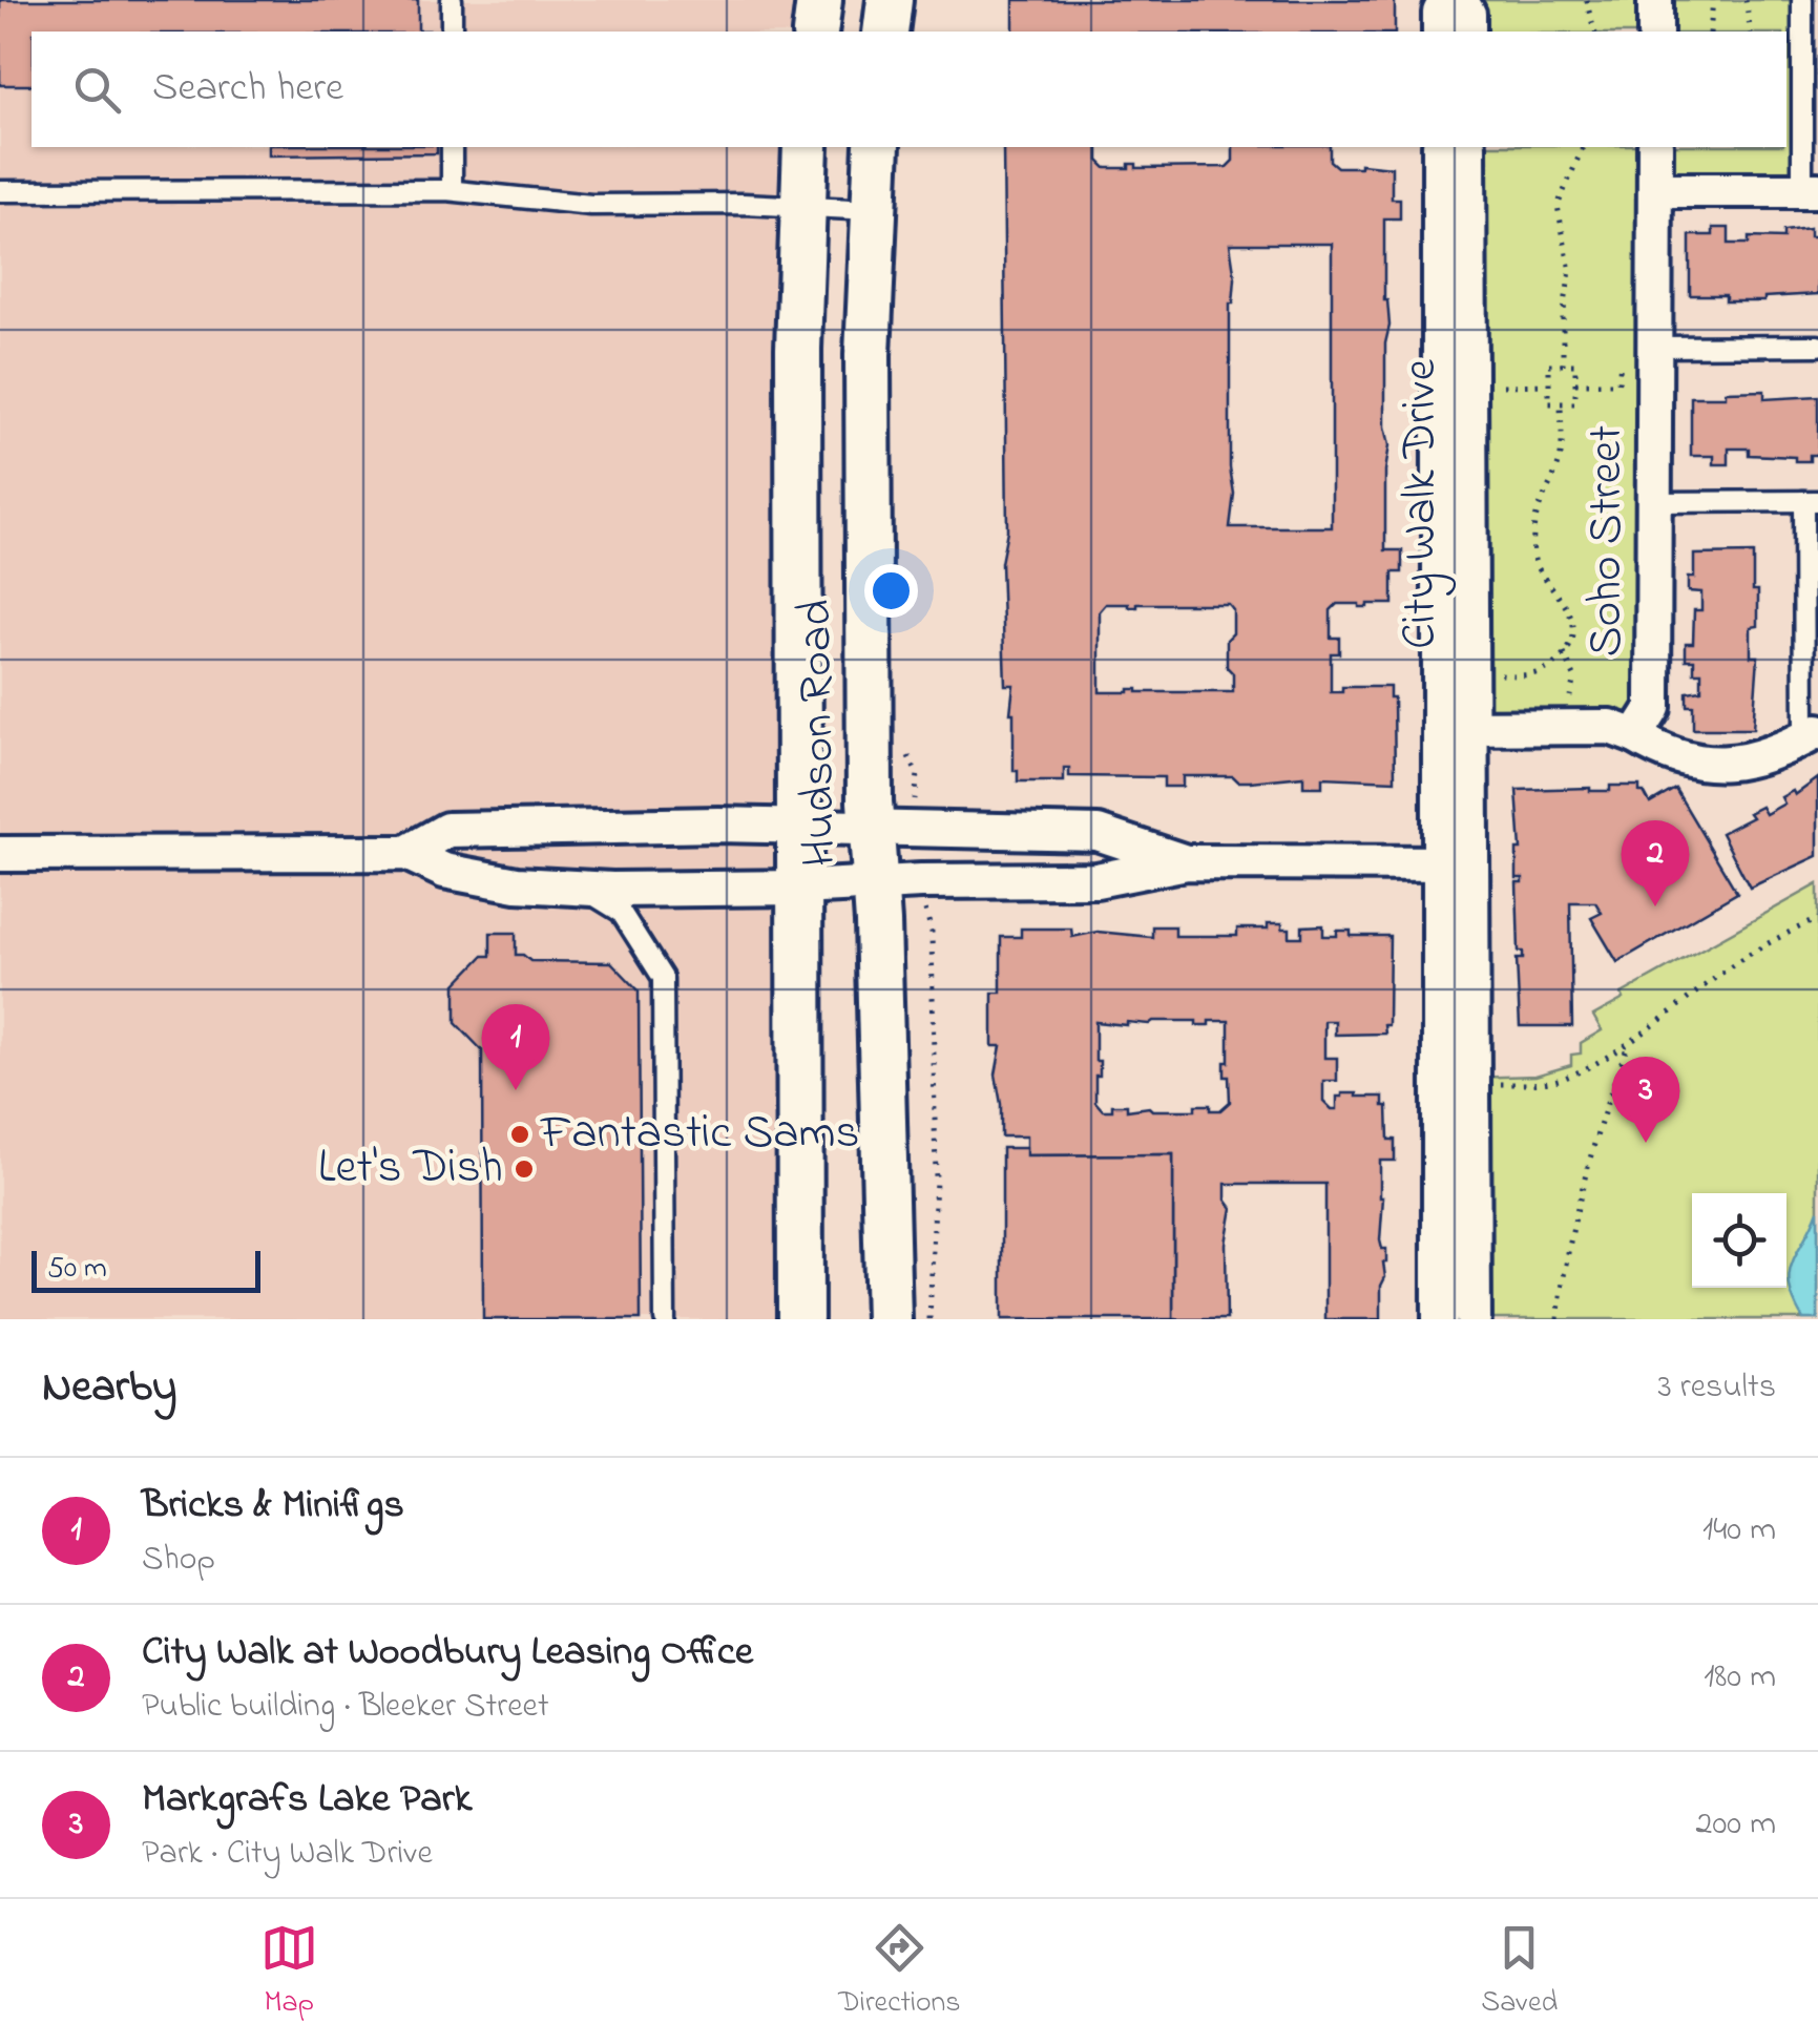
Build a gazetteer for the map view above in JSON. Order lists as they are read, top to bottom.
{
  "streets": {
    "street": ["City Walk Drive", "Soho Street", "Hudson Road"]
  },
  "crossings": [
    ["City Walk Drive", "Soho Street"]
  ],
  "places": ["Fantastic Sams", "Let's Dish"],
  "scale_bar": "50 m",
  "page": {
    "search": "Search here",
    "pins": ["2", "1", "3"],
    "scale": "50 m",
    "heading": ["Nearby", "3 results"],
    "list": [
      {
        "mark": "1",
        "name": "Bricks & Minifigs",
        "note": "Shop",
        "value": "140 m"
      },
      {
        "mark": "2",
        "name": "City Walk at Woodbury Leasing Office",
        "note": "Public building · Bleeker Street",
        "value": "180 m"
      },
      {
        "mark": "3",
        "name": "Markgrafs Lake Park",
        "note": "Park · City Walk Drive",
        "value": "200 m"
      }
    ],
    "nav": ["Map", "Directions", "Saved"]
  }
}
